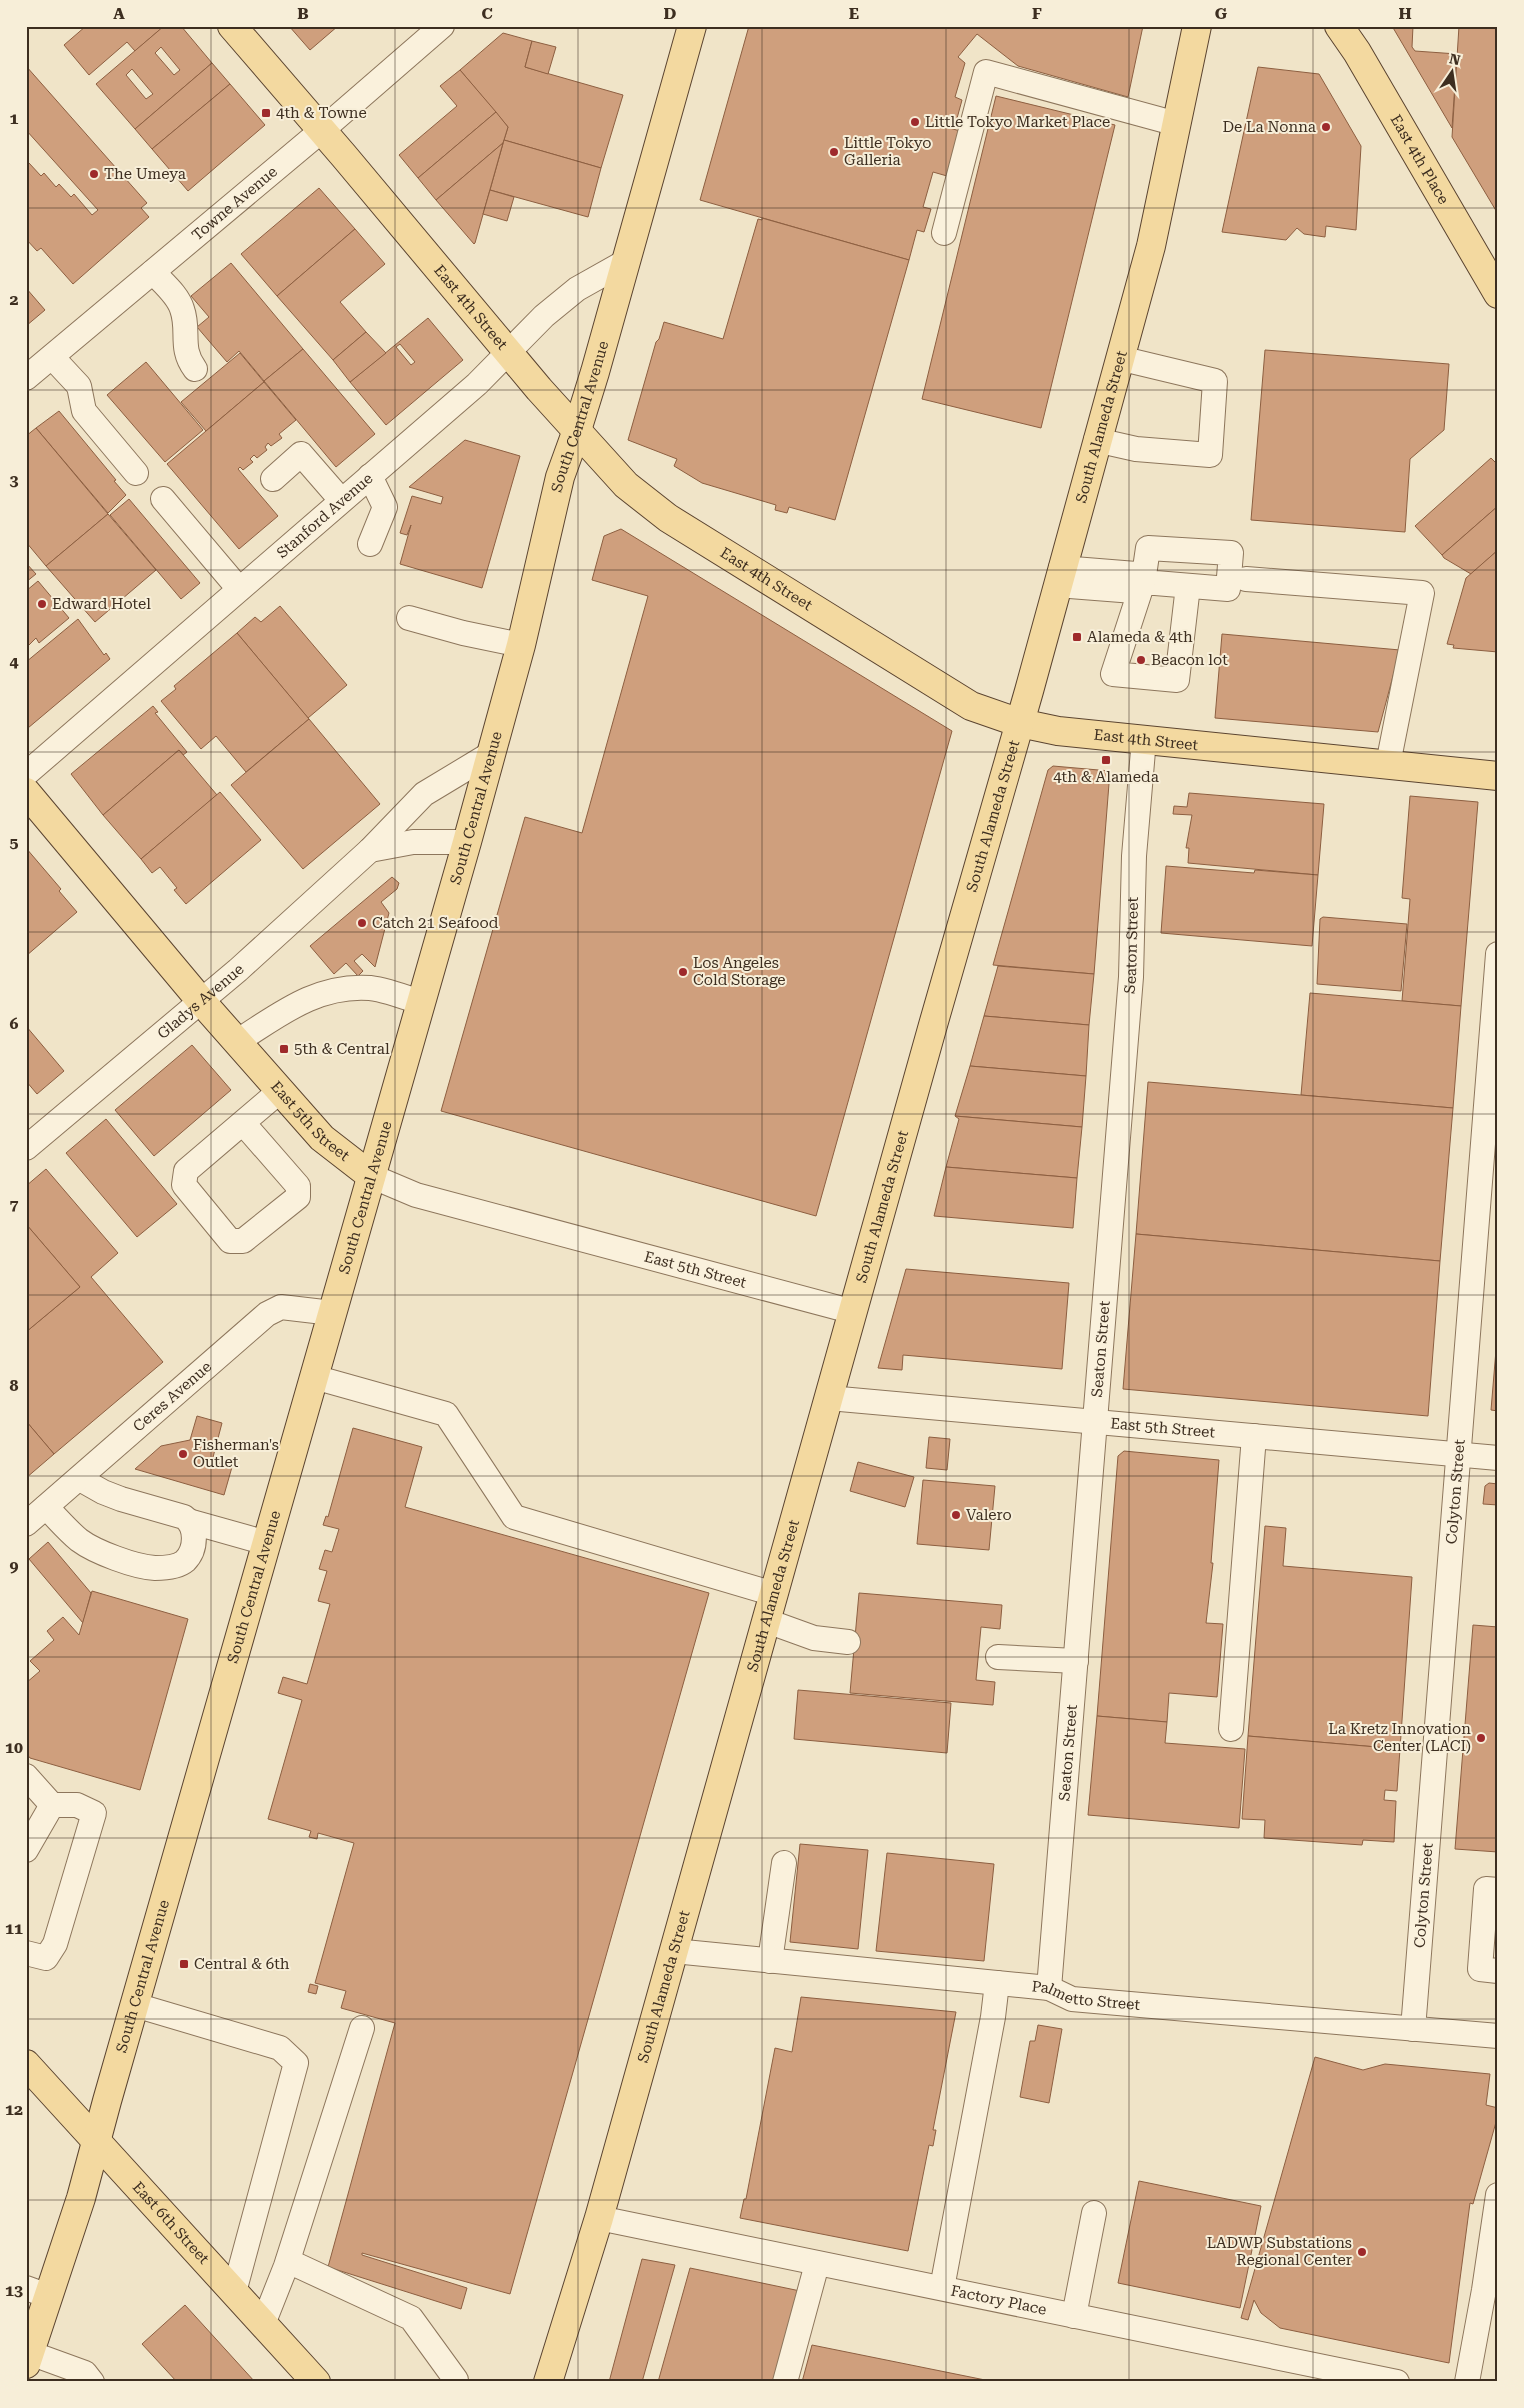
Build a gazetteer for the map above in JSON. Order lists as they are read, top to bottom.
{
  "streets": {
    "main road": [
      "East 4th Place",
      "East 4th Street",
      "South Central Avenue",
      "South Alameda Street",
      "East 5th Street",
      "East 6th Street"
    ],
    "street": [
      "Towne Avenue",
      "Stanford Avenue",
      "Seaton Street",
      "Gladys Avenue",
      "Ceres Avenue",
      "Colyton Street",
      "Palmetto Street",
      "Factory Place"
    ]
  },
  "crossings": [
    ["Towne Avenue", "East 4th Street"],
    ["East 4th Street", "South Central Avenue"],
    ["East 4th Street", "South Alameda Street"],
    ["East 4th Street", "Stanford Avenue"],
    ["East 4th Street", "Seaton Street"],
    ["South Central Avenue", "Stanford Avenue"],
    ["South Central Avenue", "Gladys Avenue"],
    ["South Central Avenue", "East 5th Street"],
    ["South Central Avenue", "Ceres Avenue"],
    ["South Central Avenue", "East 6th Street"],
    ["South Alameda Street", "East 5th Street"],
    ["South Alameda Street", "Palmetto Street"],
    ["South Alameda Street", "Factory Place"],
    ["Seaton Street", "East 5th Street"],
    ["Seaton Street", "Palmetto Street"],
    ["Gladys Avenue", "East 5th Street"],
    ["East 5th Street", "Colyton Street"],
    ["Colyton Street", "Palmetto Street"]
  ],
  "places": {
    "transit": [
      "4th & Towne",
      "Alameda & 4th",
      "4th & Alameda",
      "5th & Central",
      "Central & 6th"
    ],
    "other": [
      "Little Tokyo Market Place",
      "De La Nonna",
      "Little Tokyo Galleria",
      "The Umeya",
      "Edward Hotel",
      "Beacon lot",
      "Catch 21 Seafood",
      "Los Angeles Cold Storage",
      "Fisherman's Outlet",
      "Valero",
      "La Kretz Innovation Center (LACI)",
      "LADWP Substations Regional Center"
    ]
  },
  "north": "top",
  "grid": {
    "columns": [
      "A",
      "B",
      "C",
      "D",
      "E",
      "F",
      "G",
      "H"
    ],
    "rows": [
      "1",
      "2",
      "3",
      "4",
      "5",
      "6",
      "7",
      "8",
      "9",
      "10",
      "11",
      "12",
      "13"
    ]
  }
}
